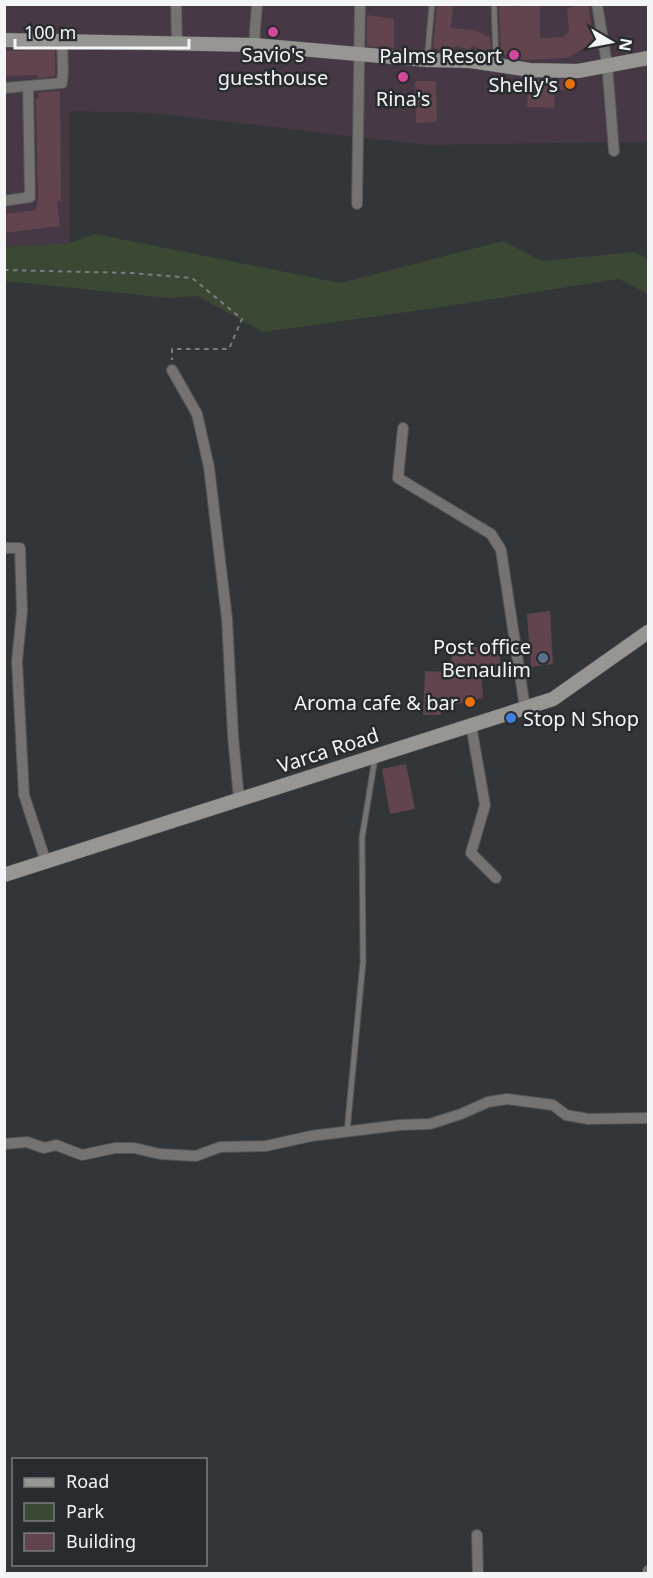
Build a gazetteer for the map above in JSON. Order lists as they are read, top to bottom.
{
  "streets": {
    "main road": ["Varca Road"]
  },
  "places": [
    "Savio's guesthouse",
    "Palms Resort",
    "Rina's",
    "Shelly's",
    "Post office Benaulim",
    "Aroma cafe & bar",
    "Stop N Shop"
  ],
  "legend": ["Road", "Park", "Building"],
  "scale_bar": "100 m",
  "north": "right"
}
